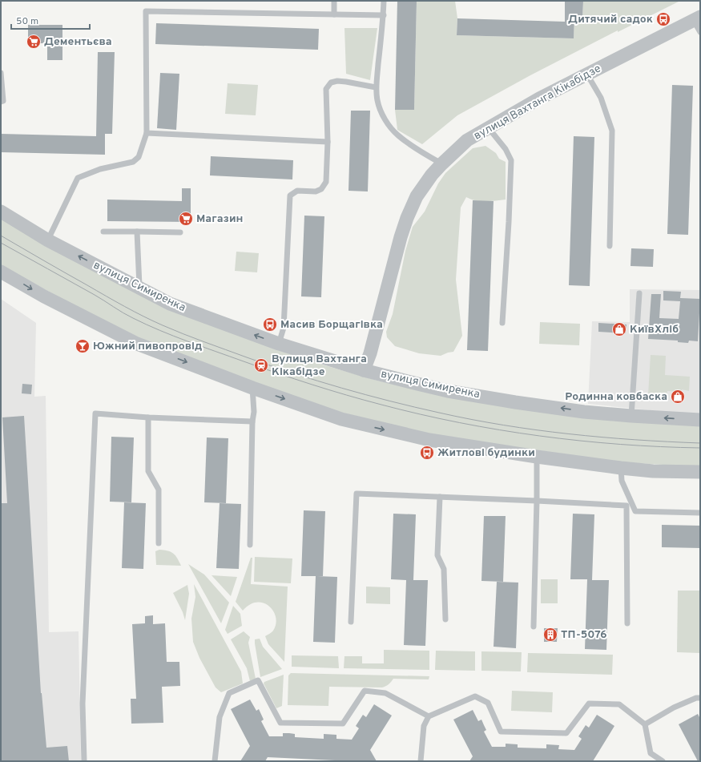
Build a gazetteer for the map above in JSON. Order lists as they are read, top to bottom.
{
  "streets": {
    "street": ["вулиця Вахтанга Кікабідзе", "вулиця Симиренка"]
  },
  "crossings": [
    ["вулиця Вахтанга Кікабідзе", "вулиця Симиренка"]
  ],
  "places": {
    "bus stop": ["Дитячий садок", "Масив Борщагівка", "Житлові будинки"],
    "supermarket": ["Дементьєва", "Магазин"],
    "shop": ["КиївХліб", "Родинна ковбаска"],
    "bar": ["Южний пивопровід"],
    "station": ["Вулиця Вахтанга Кікабідзе"],
    "building": ["ТП-5076"]
  },
  "scale_bar": "50 m"
}
